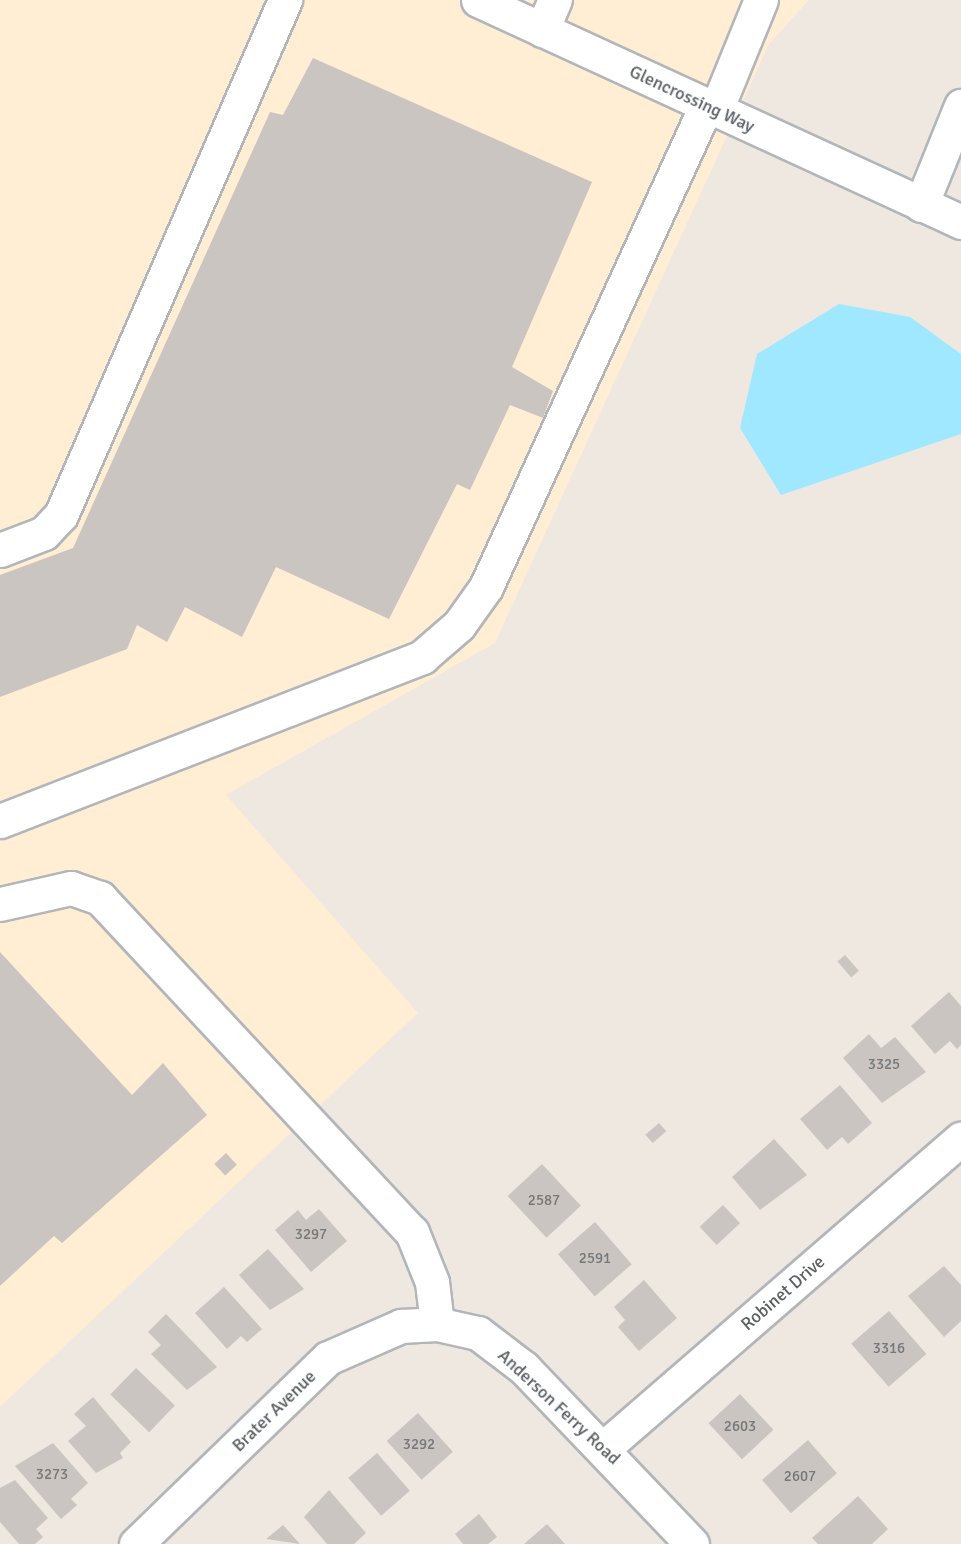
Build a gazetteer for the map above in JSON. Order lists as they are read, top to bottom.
{
  "streets": {
    "street": [
      "Glencrossing Way",
      "Robinet Drive",
      "Anderson Ferry Road",
      "Brater Avenue"
    ]
  },
  "crossings": [
    ["Robinet Drive", "Anderson Ferry Road"],
    ["Anderson Ferry Road", "Brater Avenue"]
  ],
  "house_numbers": [
    "3325",
    "2587",
    "3297",
    "2591",
    "3316",
    "2603",
    "3292",
    "3273",
    "2607"
  ]
}
